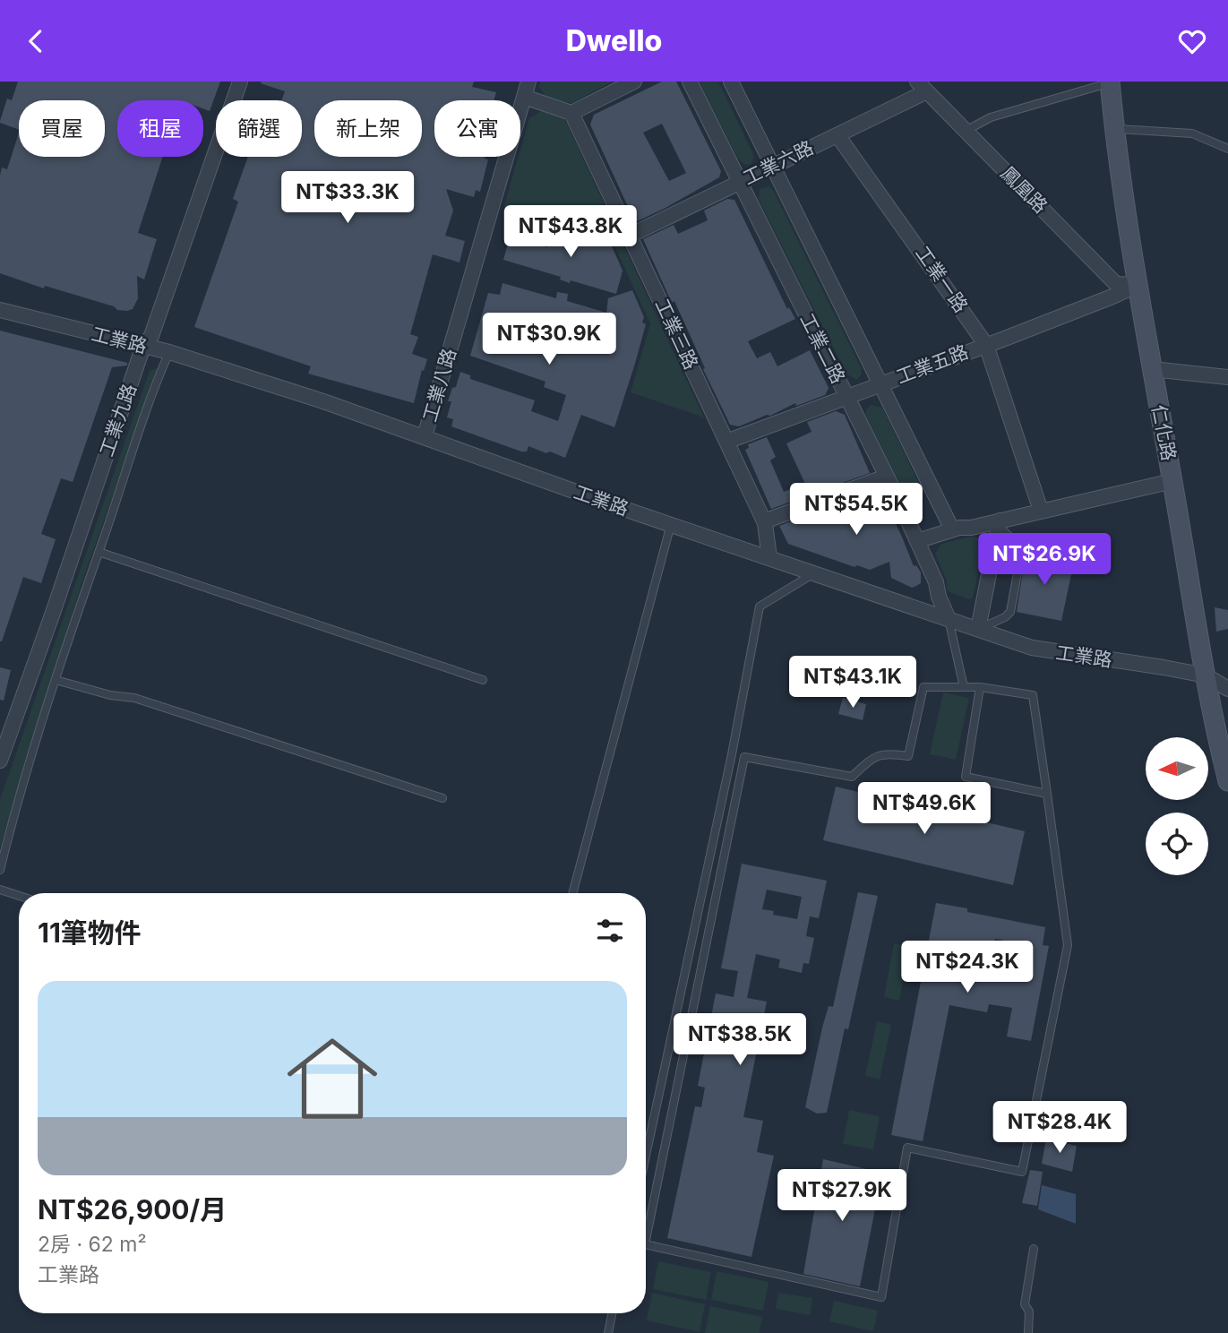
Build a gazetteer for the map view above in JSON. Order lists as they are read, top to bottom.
{
  "streets": {
    "main road": ["仁化路"],
    "street": [
      "工業六路",
      "鳳凰路",
      "工業一路",
      "工業三路",
      "工業路",
      "工業二路",
      "工業五路",
      "工業八路",
      "工業九路"
    ]
  },
  "crossings": [
    ["工業六路", "鳳凰路"],
    ["工業六路", "工業一路"],
    ["工業六路", "工業三路"],
    ["工業六路", "工業二路"],
    ["鳳凰路", "工業五路"],
    ["鳳凰路", "仁化路"],
    ["工業一路", "工業五路"],
    ["工業三路", "工業路"],
    ["工業三路", "工業五路"],
    ["工業路", "工業二路"],
    ["工業路", "工業八路"],
    ["工業路", "工業九路"],
    ["工業路", "仁化路"],
    ["工業二路", "工業五路"],
    ["工業五路", "仁化路"]
  ],
  "north": "left",
  "page": {
    "header": "Dwello",
    "chip": [
      "買屋",
      "租屋",
      "篩選",
      "新上架",
      "公寓"
    ],
    "price": [
      "NT$33.3K",
      "NT$43.8K",
      "NT$30.9K",
      "NT$54.5K",
      "NT$26.9K",
      "NT$43.1K",
      "NT$49.6K",
      "NT$24.3K",
      "NT$38.5K",
      "NT$28.4K",
      "NT$27.9K"
    ],
    "heading": "11筆物件",
    "list": [
      {
        "name": "NT$26,900/月",
        "note": "2房 · 62 m² · 工業路"
      }
    ]
  }
}
